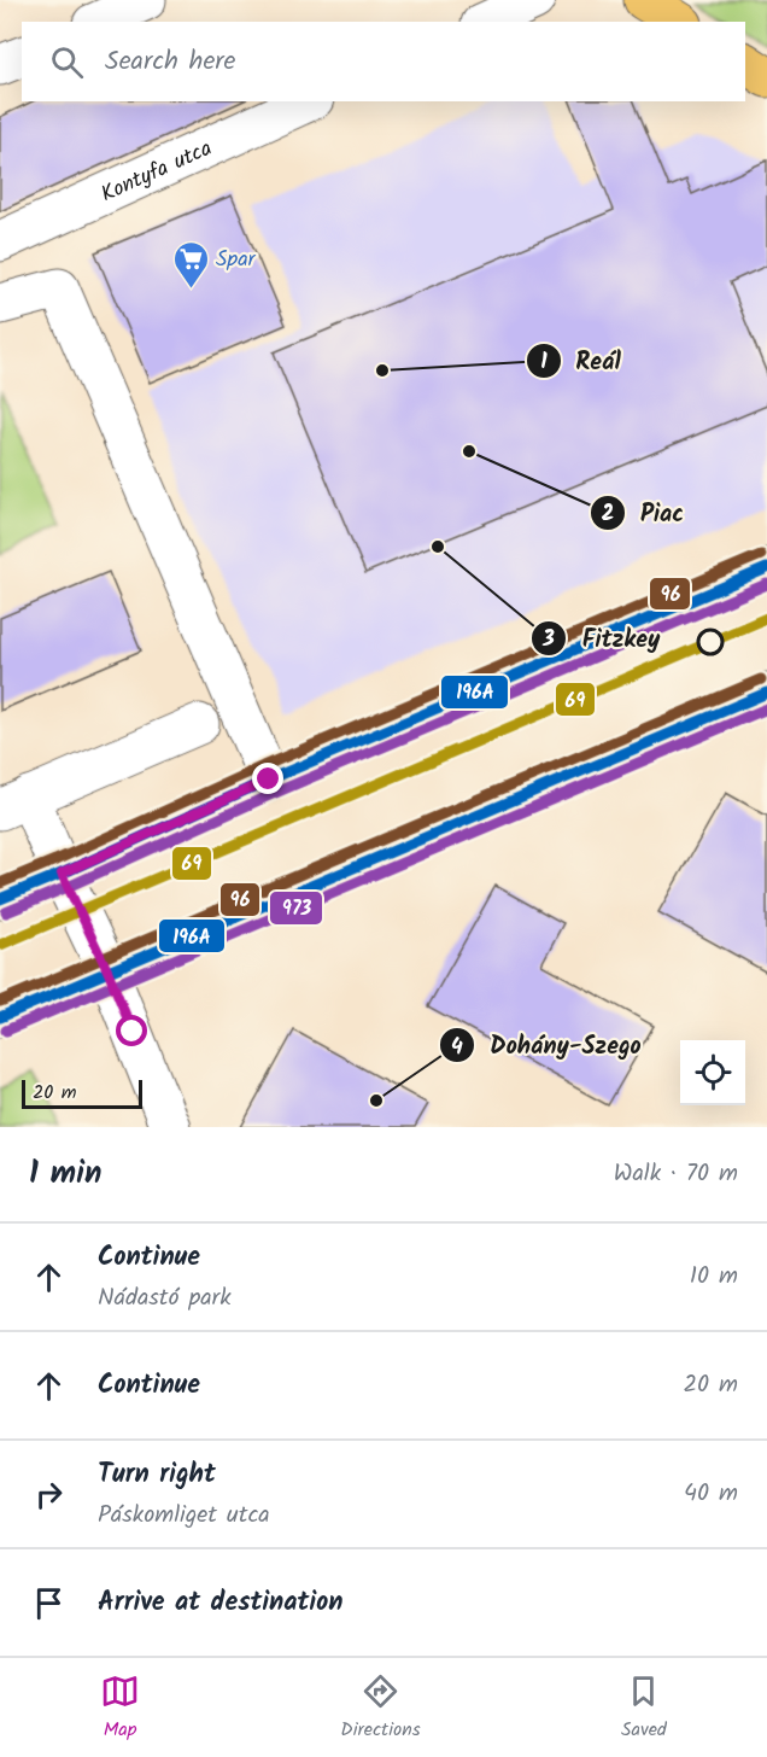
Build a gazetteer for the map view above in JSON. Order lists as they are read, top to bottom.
{
  "streets": {
    "street": ["Kontyfa utca"]
  },
  "places": {
    "supermarket": ["Spar"],
    "other": [
      "Reál",
      "Piac",
      "Fitzkey",
      "Dohány-Szego"
    ]
  },
  "lines": [
    "transit line 96",
    "transit line 196A",
    "transit line 973",
    "transit line 69"
  ],
  "scale_bar": "20 m",
  "page": {
    "search": "Search here",
    "scale": "20 m",
    "heading": ["1 min", "Walk · 70 m"],
    "list": [
      ["Continue", "Nádastó park", "10 m"],
      ["Continue", "20 m"],
      ["Turn right", "Páskomliget utca", "40 m"],
      "Arrive at destination"
    ],
    "nav": ["Map", "Directions", "Saved"]
  }
}
